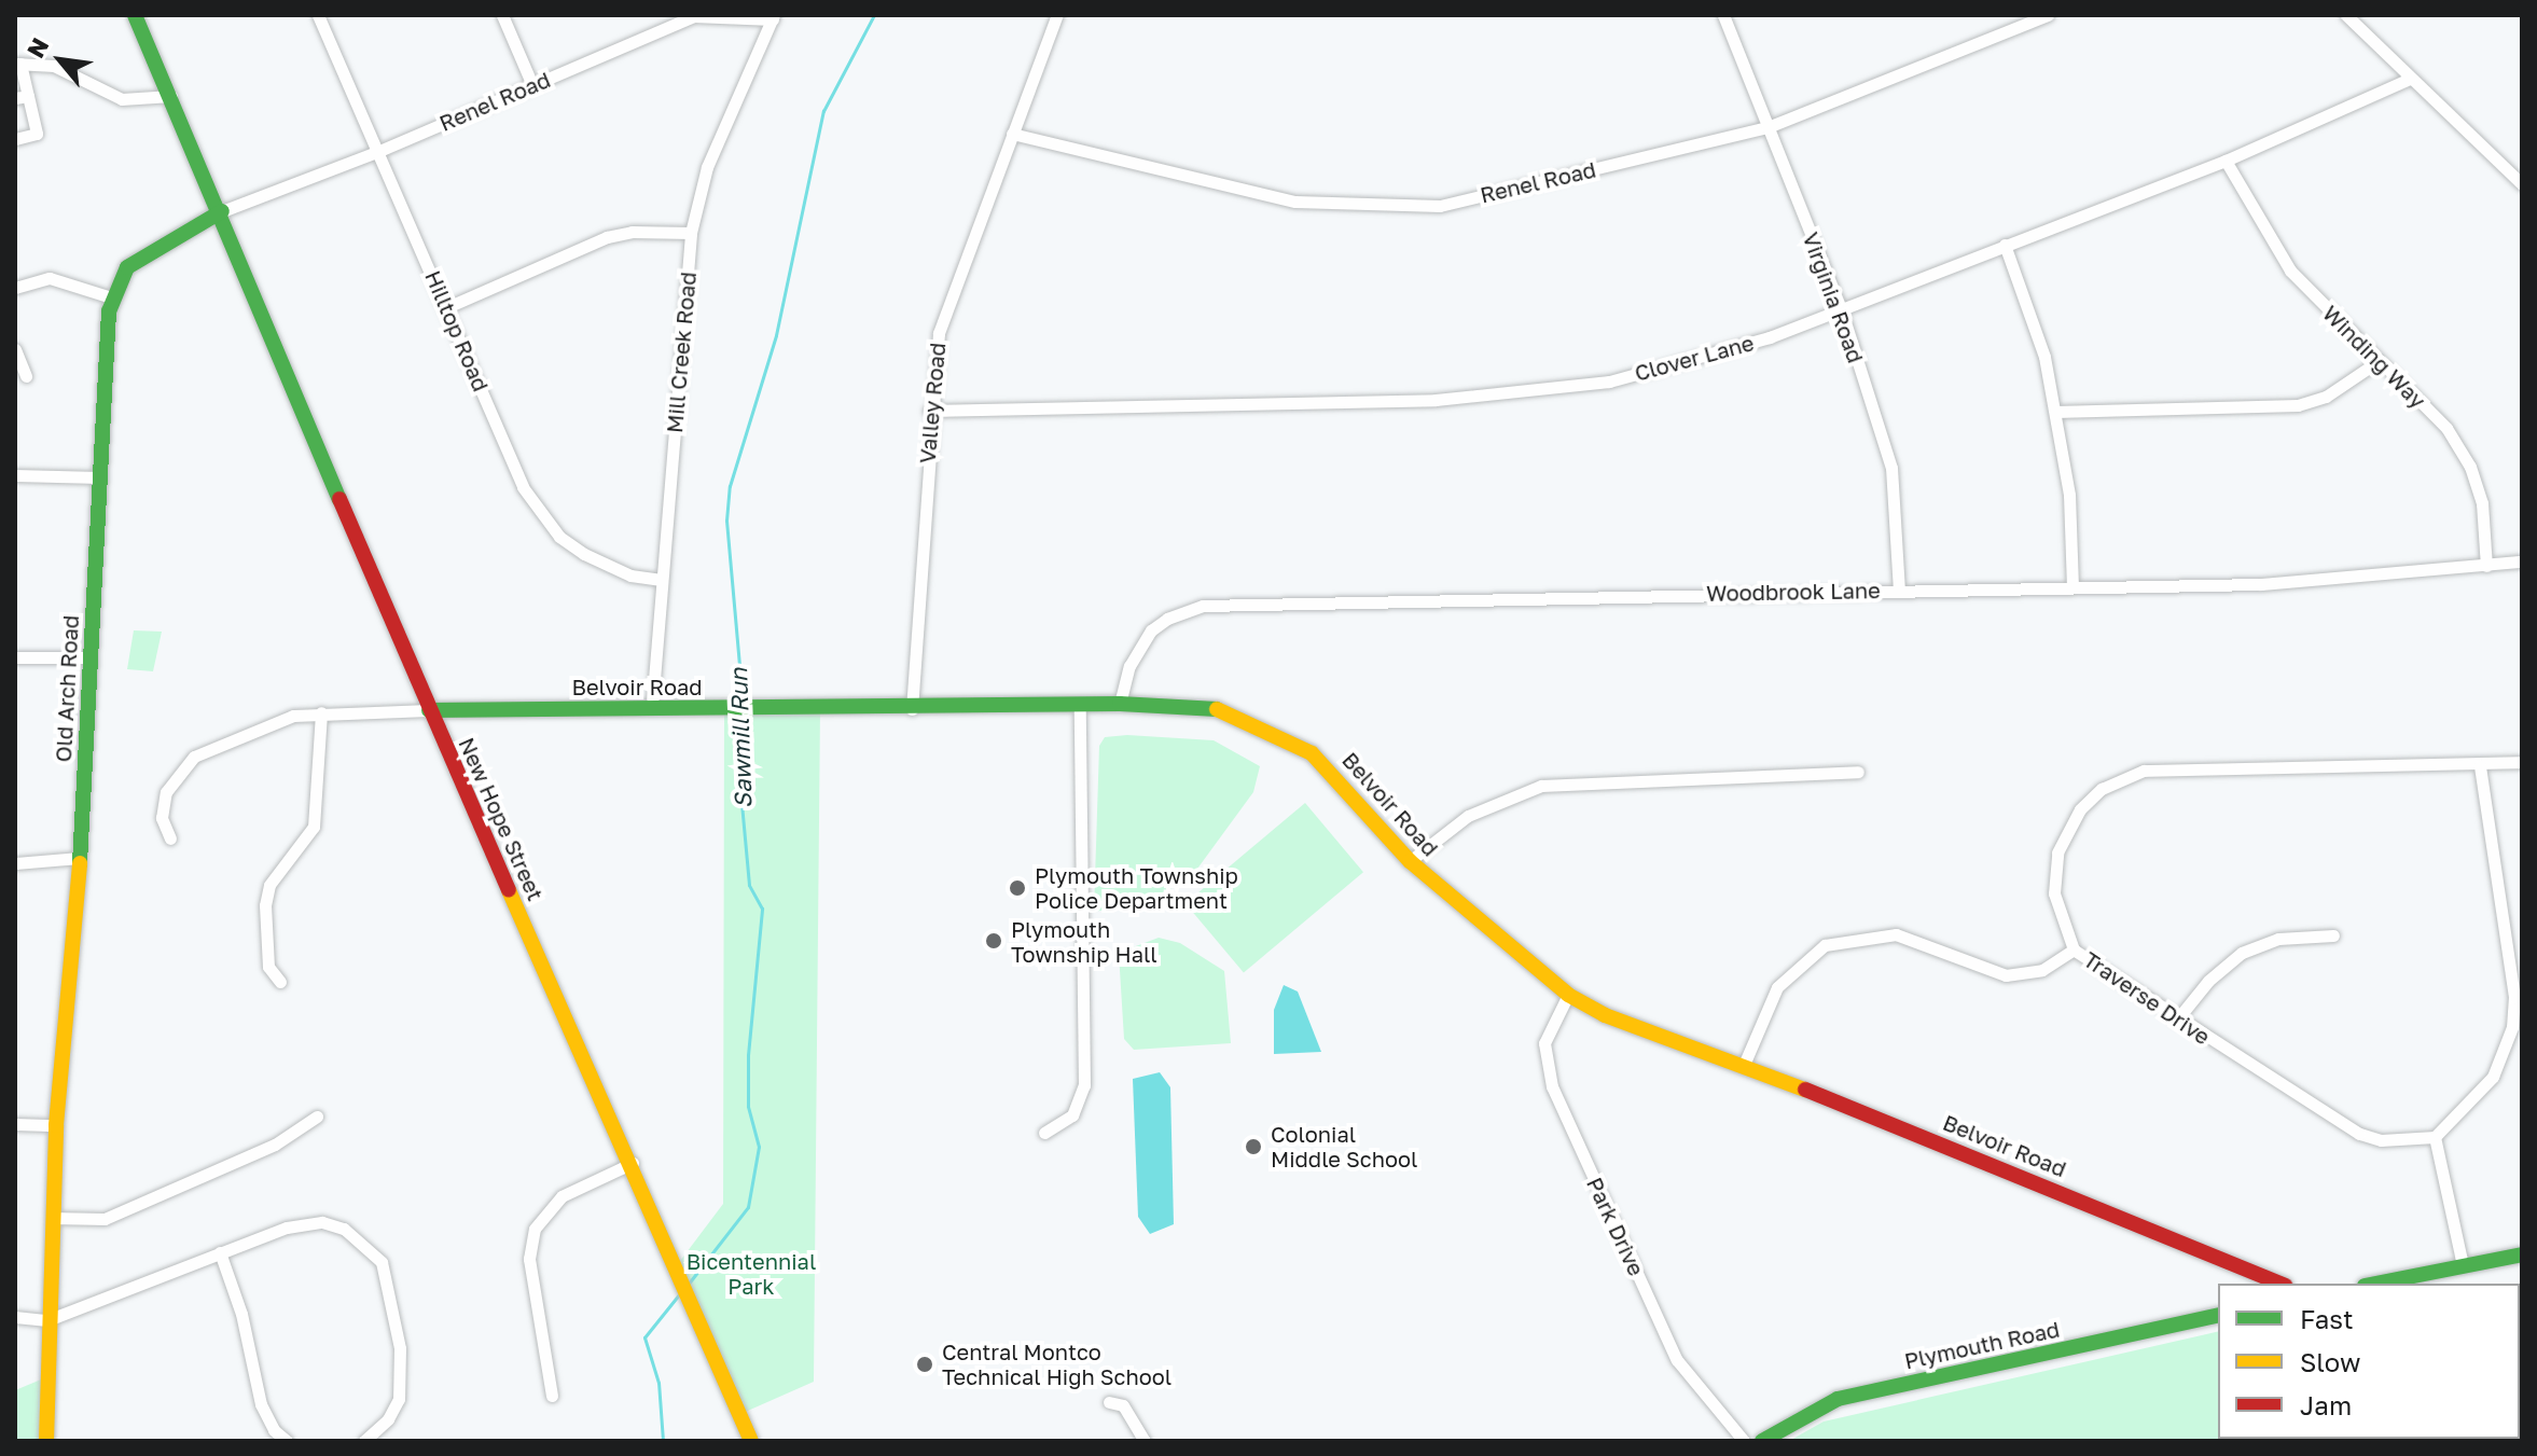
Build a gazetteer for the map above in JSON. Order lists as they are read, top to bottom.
{
  "streets": {
    "street": [
      "Renel Road",
      "Virginia Road",
      "Hilltop Road",
      "Mill Creek Road",
      "Winding Way",
      "Clover Lane",
      "Valley Road",
      "Woodbrook Lane",
      "Belvoir Road",
      "Old Arch Road",
      "New Hope Street",
      "Traverse Drive",
      "Park Drive",
      "Plymouth Road"
    ]
  },
  "crossings": [
    ["Renel Road", "Virginia Road"],
    ["Renel Road", "Hilltop Road"],
    ["Renel Road", "Mill Creek Road"],
    ["Renel Road", "Valley Road"],
    ["Renel Road", "New Hope Street"],
    ["Virginia Road", "Clover Lane"],
    ["Virginia Road", "Woodbrook Lane"],
    ["Hilltop Road", "Mill Creek Road"],
    ["Mill Creek Road", "Belvoir Road"],
    ["Winding Way", "Clover Lane"],
    ["Winding Way", "Woodbrook Lane"],
    ["Clover Lane", "Valley Road"],
    ["Valley Road", "Belvoir Road"],
    ["Woodbrook Lane", "Belvoir Road"],
    ["Belvoir Road", "New Hope Street"],
    ["Belvoir Road", "Park Drive"]
  ],
  "water": ["Sawmill Run"],
  "parks": ["Bicentennial Park"],
  "places": [
    "Plymouth Township Police Department",
    "Plymouth Township Hall",
    "Colonial Middle School",
    "Central Montco Technical High School"
  ],
  "legend": ["Fast", "Slow", "Jam"],
  "north": "top left"
}
